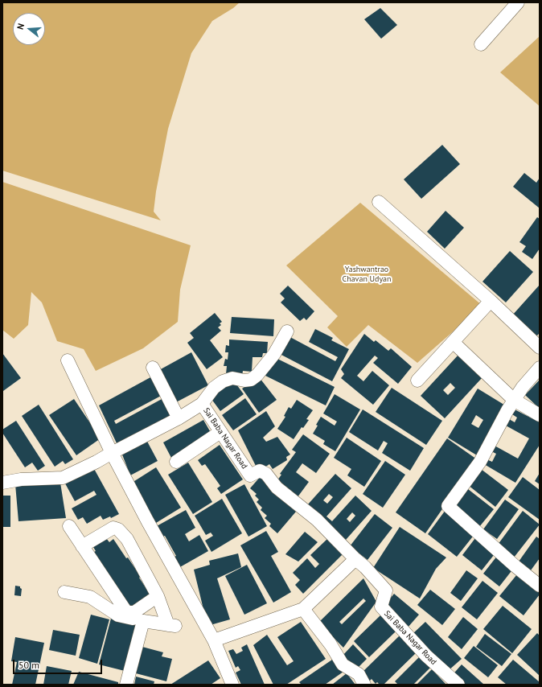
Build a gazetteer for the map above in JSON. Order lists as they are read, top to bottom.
{
  "streets": {
    "street": ["Sai Baba Nagar Road"]
  },
  "parks": ["Yashwantrao Chavan Udyan"],
  "scale_bar": "50 m",
  "north": "left"
}
